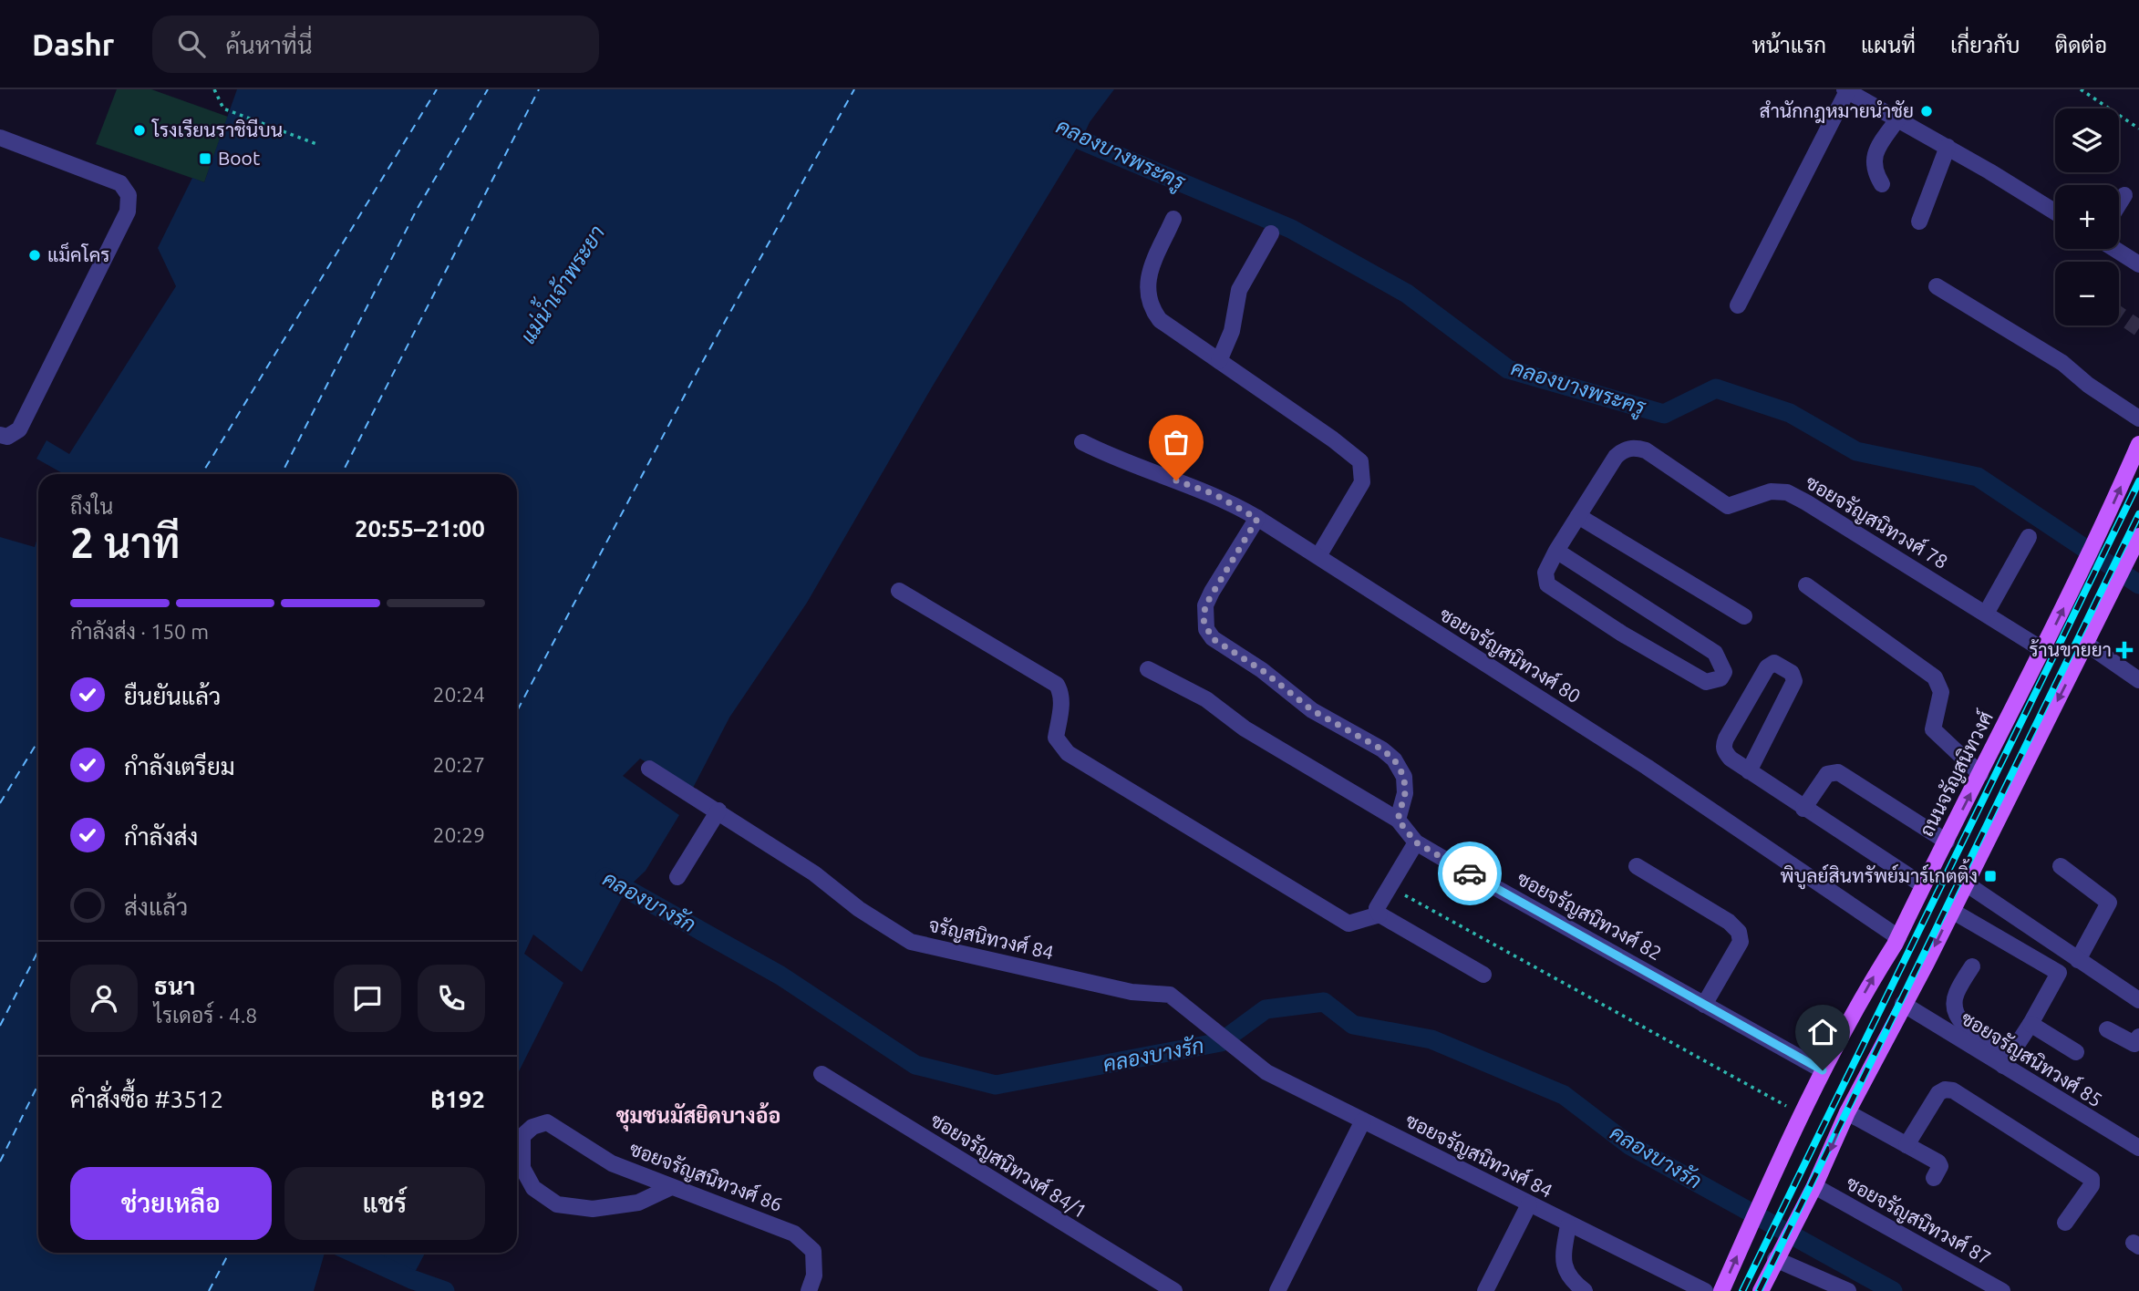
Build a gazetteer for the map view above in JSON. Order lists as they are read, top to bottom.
{
  "streets": {
    "main road": ["ถนนจรัญสนิทวงศ์"],
    "street": [
      "ซอยจรัญสนิทวงศ์ 78",
      "ซอยจรัญสนิทวงศ์ 80",
      "ซอยจรัญสนิทวงศ์ 82",
      "จรัญสนิทวงศ์ 84",
      "ซอยจรัญสนิทวงศ์ 85",
      "ซอยจรัญสนิทวงศ์ 84",
      "ซอยจรัญสนิทวงศ์ 84/1",
      "ซอยจรัญสนิทวงศ์ 86",
      "ซอยจรัญสนิทวงศ์ 87"
    ]
  },
  "crossings": [
    ["ซอยจรัญสนิทวงศ์ 78", "ถนนจรัญสนิทวงศ์"],
    ["ซอยจรัญสนิทวงศ์ 80", "ถนนจรัญสนิทวงศ์"],
    ["ถนนจรัญสนิทวงศ์", "ซอยจรัญสนิทวงศ์ 82"],
    ["จรัญสนิทวงศ์ 84", "ซอยจรัญสนิทวงศ์ 84"]
  ],
  "districts": ["ชุมชนมัสยิดบางอ้อ"],
  "water": ["คลองบางพระครู", "แม่น้ำเจ้าพระยา", "คลองบางรัก"],
  "places": {
    "other": ["สำนักกฎหมายนำชัย", "โรงเรียนราชินีบน", "แม็คโคร"],
    "transit": ["Boot", "พิบูลย์สินทรัพย์มาร์เกตติ้ง"],
    "health": ["ร้านขายยา"]
  },
  "page": {
    "header": "Dashr",
    "search": "ค้นหาที่นี่",
    "nav": [
      "หน้าแรก",
      "แผนที่",
      "เกี่ยวกับ",
      "ติดต่อ"
    ],
    "map_buttons": ["+", "−"],
    "heading": ["2 นาที", "ถึงใน", "20:55–21:00"],
    "panel": [
      "ธนา",
      "ไรเดอร์ · 4.8",
      "คำสั่งซื้อ #3512",
      "฿192"
    ],
    "bar": "กำลังส่ง · 150 m",
    "list": [
      ["ยืนยันแล้ว", "20:24"],
      ["กำลังเตรียม", "20:27"],
      ["กำลังส่ง", "20:29"],
      "ส่งแล้ว"
    ],
    "buttons": ["ช่วยเหลือ", "แชร์"]
  }
}
